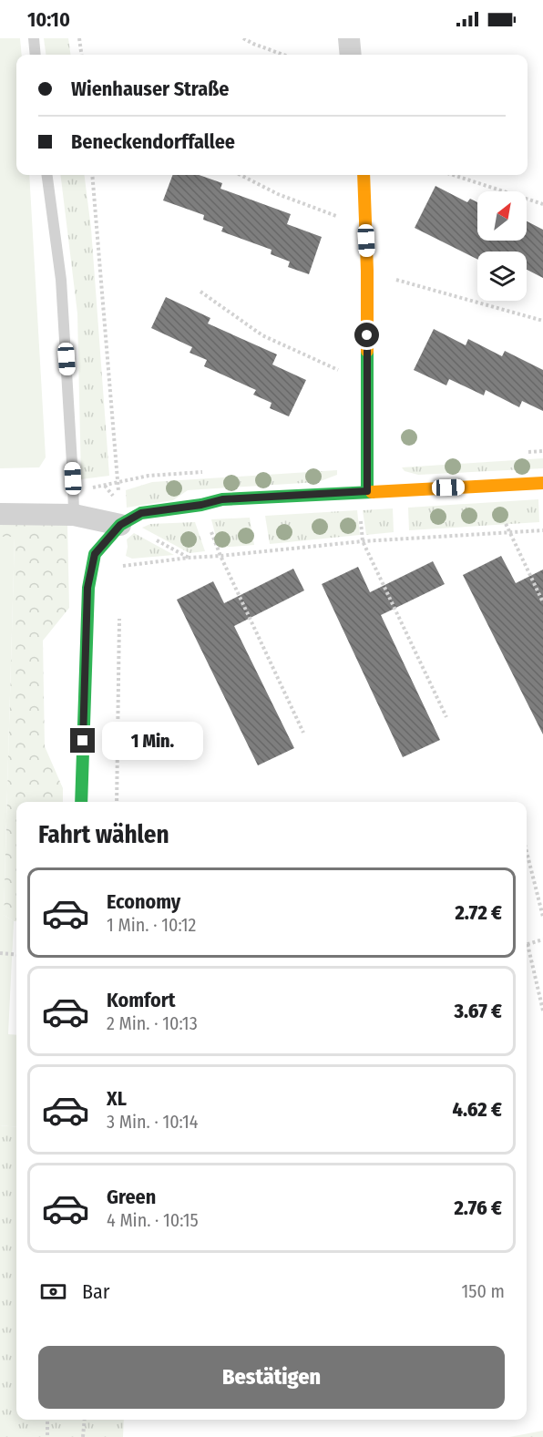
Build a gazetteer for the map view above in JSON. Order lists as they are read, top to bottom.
{
  "north": "top right",
  "page": {
    "status": "10:10",
    "banner": ["Wienhauser Straße", "Beneckendorffallee"],
    "bubble": "1 Min.",
    "heading": "Fahrt wählen",
    "list": [
      {
        "name": "Economy",
        "note": "1 Min. · 10:12",
        "value": "2.72 €"
      },
      {
        "name": "Komfort",
        "note": "2 Min. · 10:13",
        "value": "3.67 €"
      },
      {
        "name": "XL",
        "note": "3 Min. · 10:14",
        "value": "4.62 €"
      },
      {
        "name": "Green",
        "note": "4 Min. · 10:15",
        "value": "2.76 €"
      }
    ],
    "pay": ["Bar", "150 m"],
    "buttons": "Bestätigen"
  }
}
